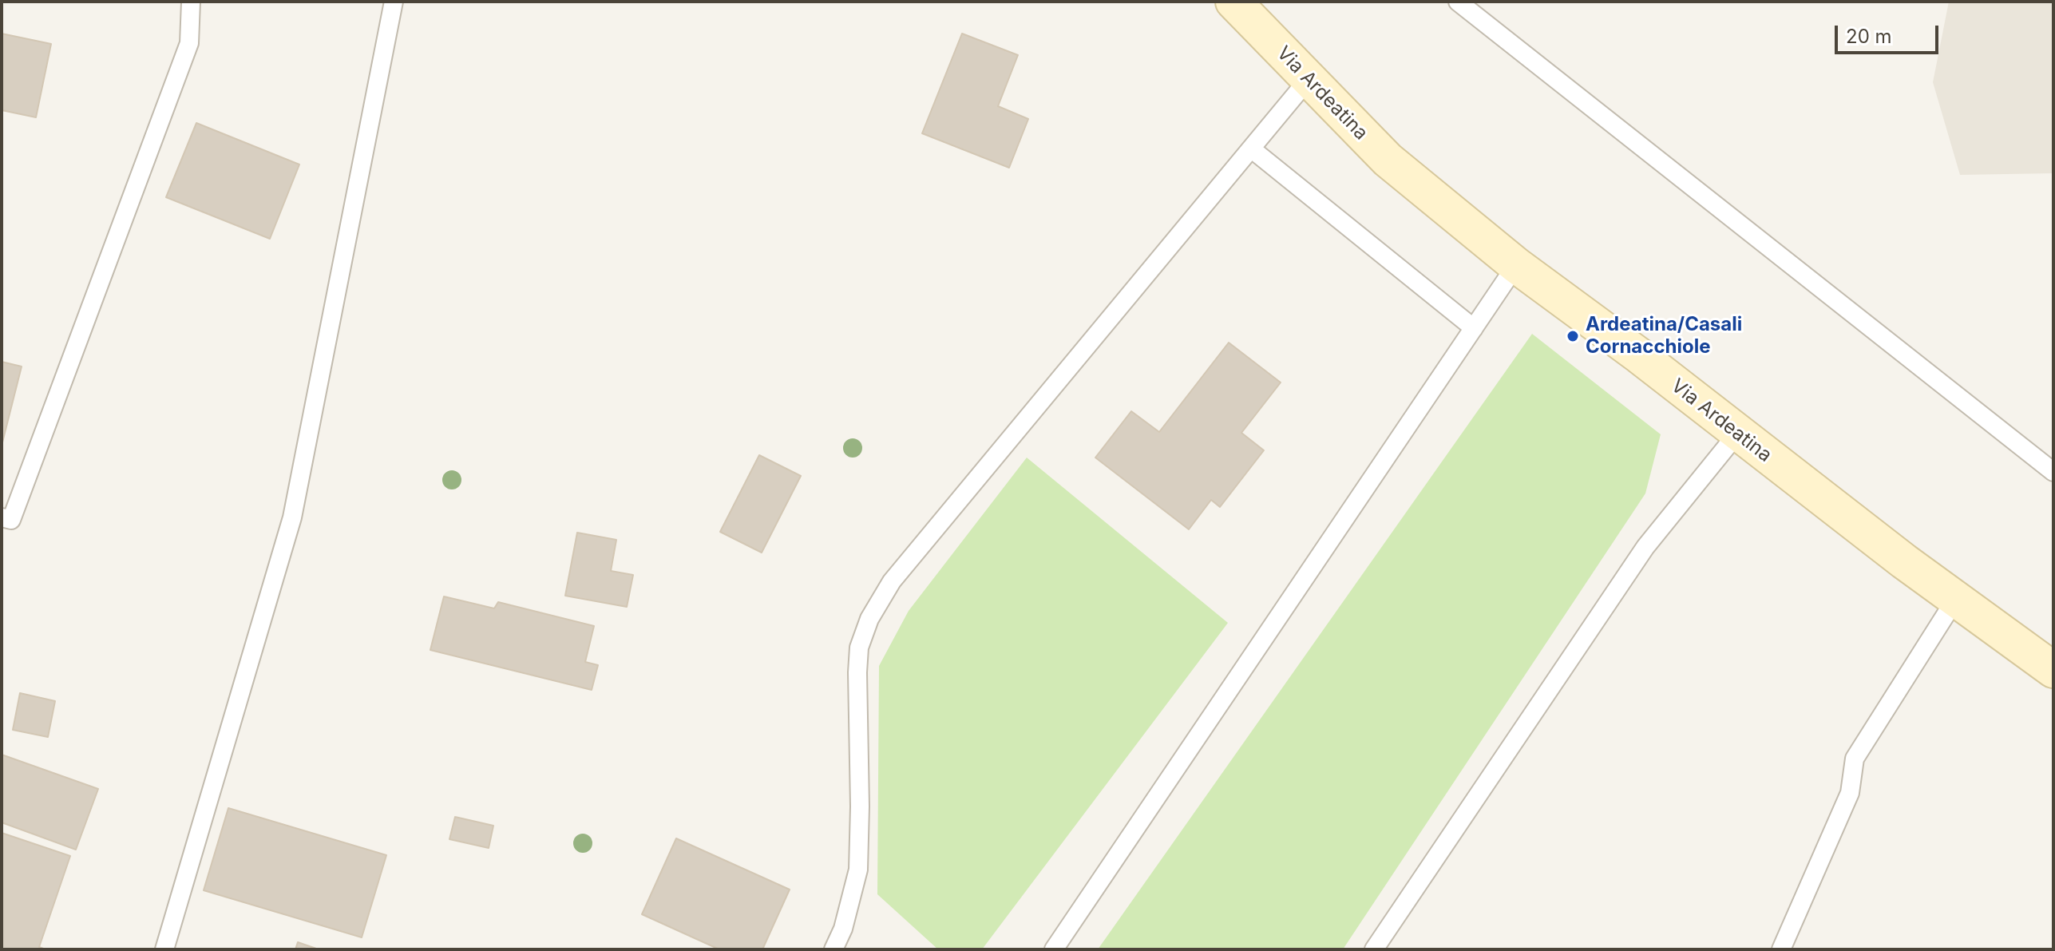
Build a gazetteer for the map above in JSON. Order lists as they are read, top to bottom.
{
  "streets": {
    "main road": ["Via Ardeatina"]
  },
  "places": ["Ardeatina/Casali Cornacchiole"],
  "scale_bar": "20 m"
}
